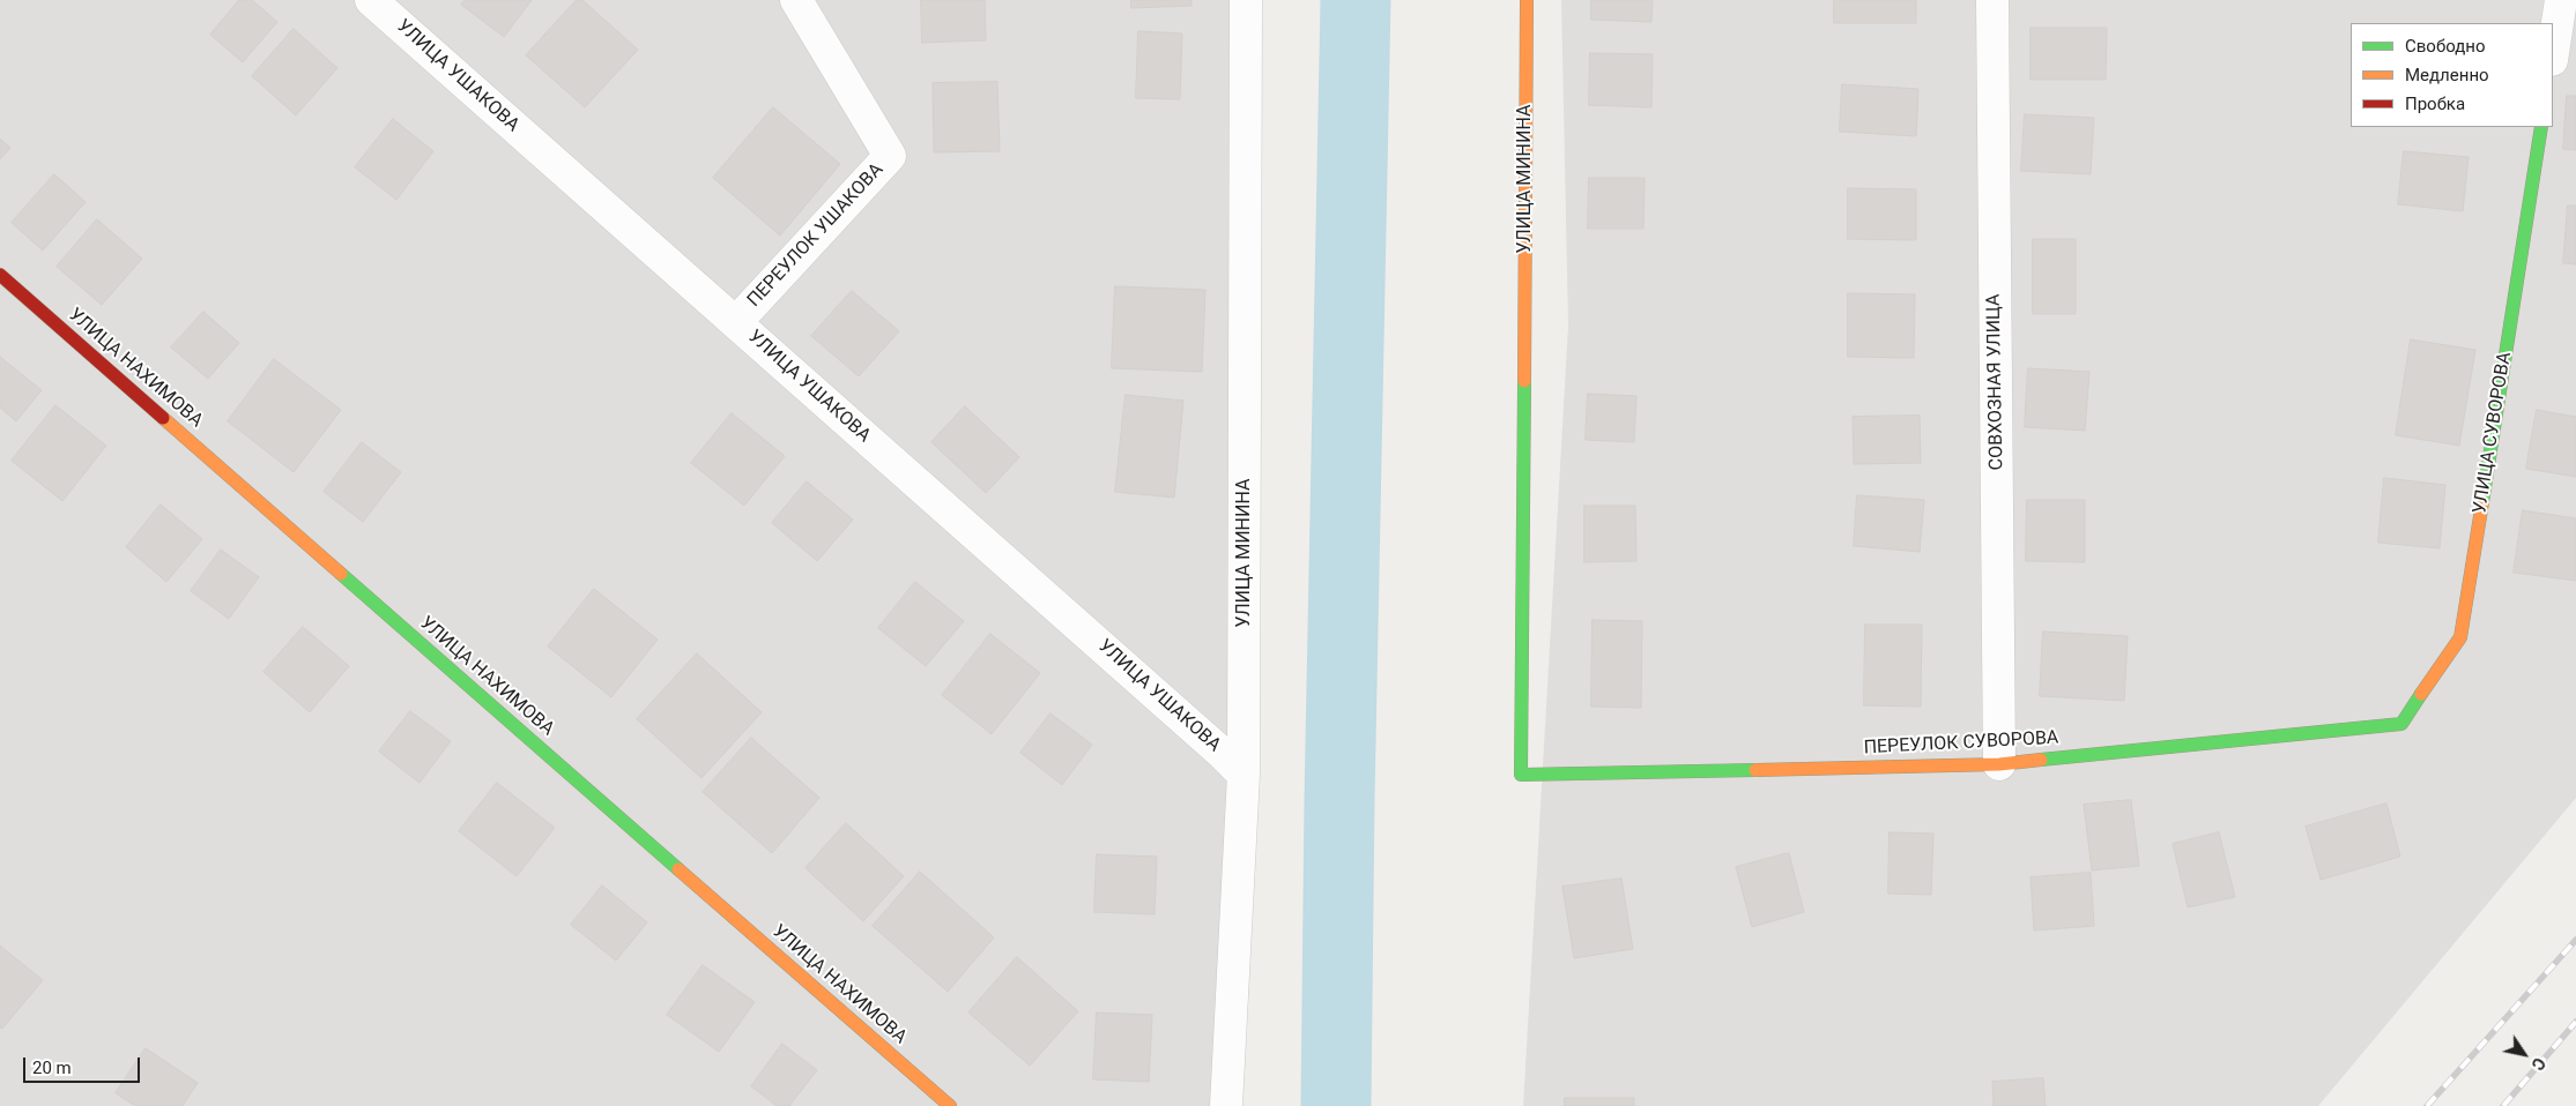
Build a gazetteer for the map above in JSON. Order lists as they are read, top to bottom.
{
  "streets": {
    "street": [
      "УЛИЦА УШАКОВА",
      "УЛИЦА МИНИНА",
      "ПЕРЕУЛОК УШАКОВА",
      "УЛИЦА НАХИМОВА",
      "СОВХОЗНАЯ УЛИЦА",
      "УЛИЦА СУВОРОВА",
      "ПЕРЕУЛОК СУВОРОВА"
    ]
  },
  "crossings": [
    ["УЛИЦА УШАКОВА", "УЛИЦА МИНИНА"],
    ["УЛИЦА УШАКОВА", "ПЕРЕУЛОК УШАКОВА"],
    ["УЛИЦА МИНИНА", "ПЕРЕУЛОК СУВОРОВА"],
    ["СОВХОЗНАЯ УЛИЦА", "ПЕРЕУЛОК СУВОРОВА"],
    ["УЛИЦА СУВОРОВА", "ПЕРЕУЛОК СУВОРОВА"]
  ],
  "legend": ["Свободно", "Медленно", "Пробка"],
  "scale_bar": "20 m",
  "north": "bottom right"
}
